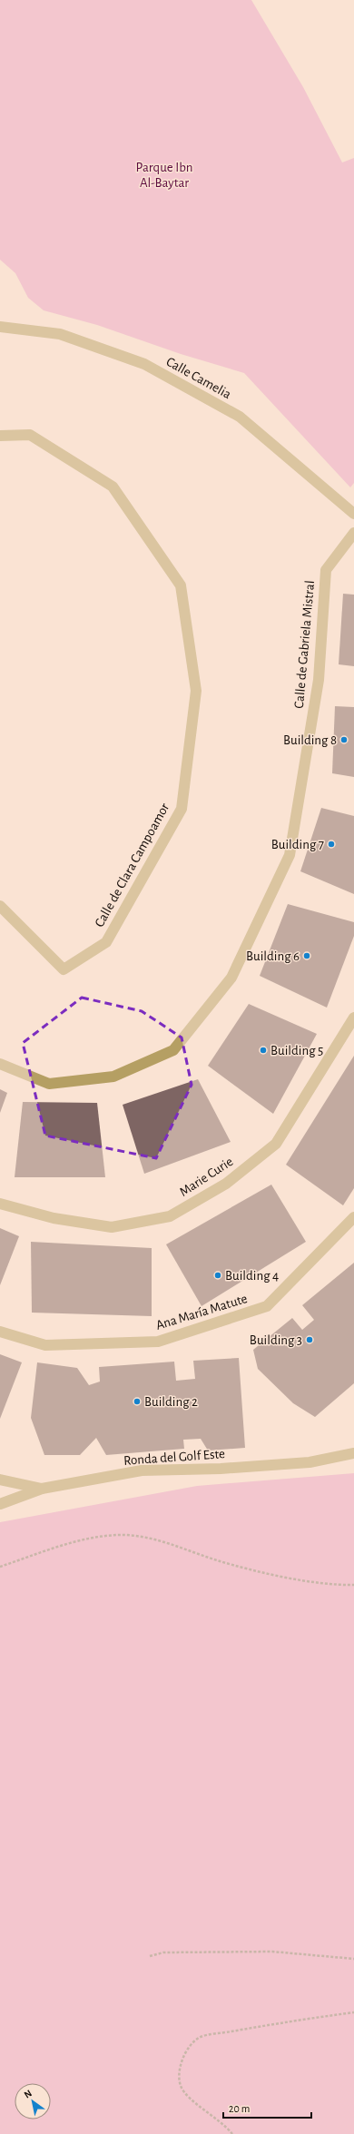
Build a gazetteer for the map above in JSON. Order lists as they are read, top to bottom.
{
  "streets": {
    "street": [
      "Calle Camelia",
      "Calle de Gabriela Mistral",
      "Calle de Clara Campoamor",
      "Marie Curie",
      "Ana María Matute",
      "Ronda del Golf Este"
    ]
  },
  "parks": ["Parque Ibn Al-Baytar"],
  "places": [
    "Building 8",
    "Building 7",
    "Building 6",
    "Building 5",
    "Building 4",
    "Building 3",
    "Building 2"
  ],
  "scale_bar": "20 m",
  "north": "top left"
}
